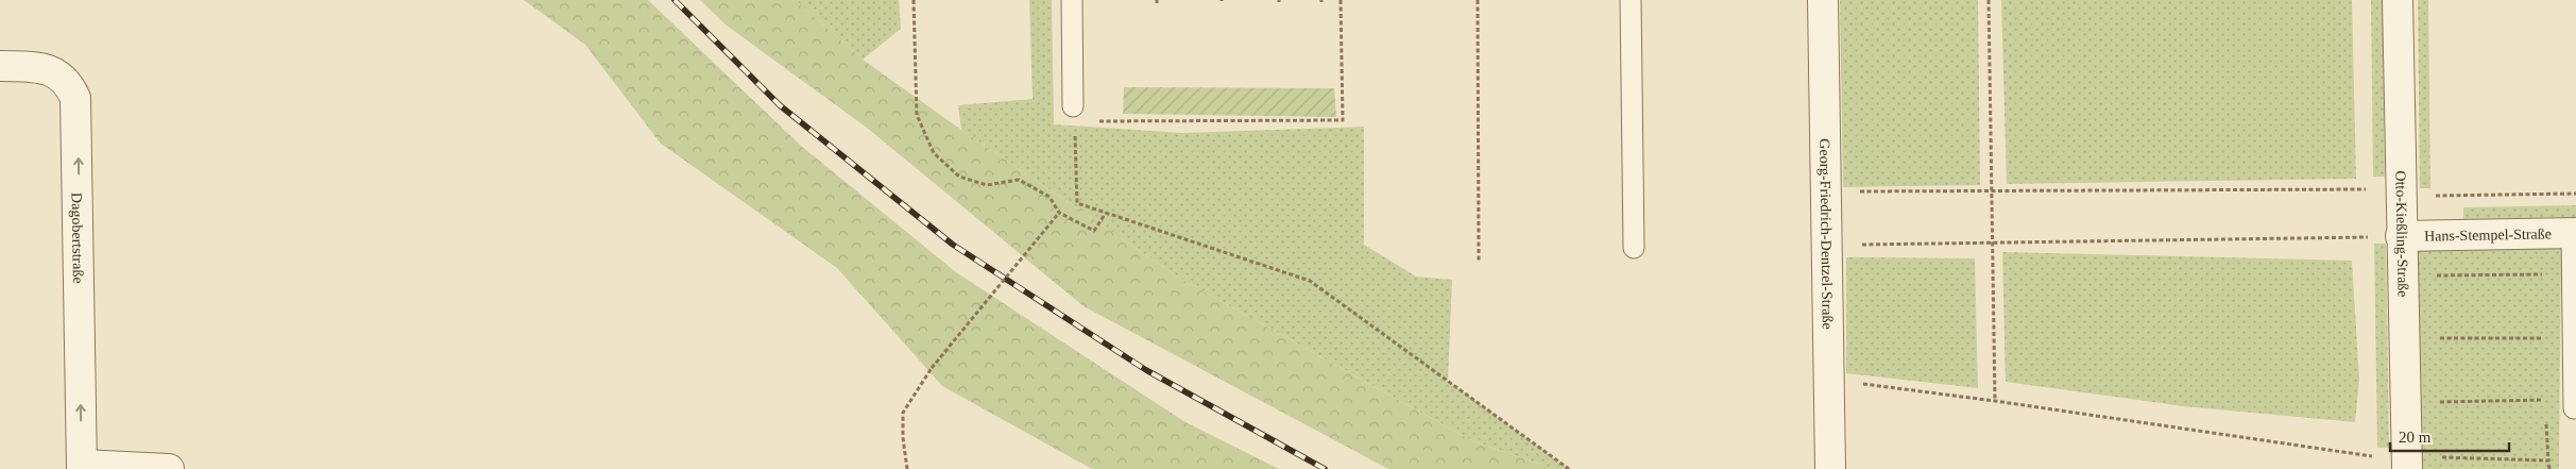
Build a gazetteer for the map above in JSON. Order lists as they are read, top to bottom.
{
  "streets": {
    "street": [
      "Georg-Friedrich-Dentzel-Straße",
      "Otto-Kießling-Straße",
      "Hans-Stempel-Straße",
      "Dagobertstraße"
    ]
  },
  "crossings": [
    ["Otto-Kießling-Straße", "Hans-Stempel-Straße"]
  ],
  "one_way": ["Dagobertstraße"],
  "scale_bar": "20 m"
}
